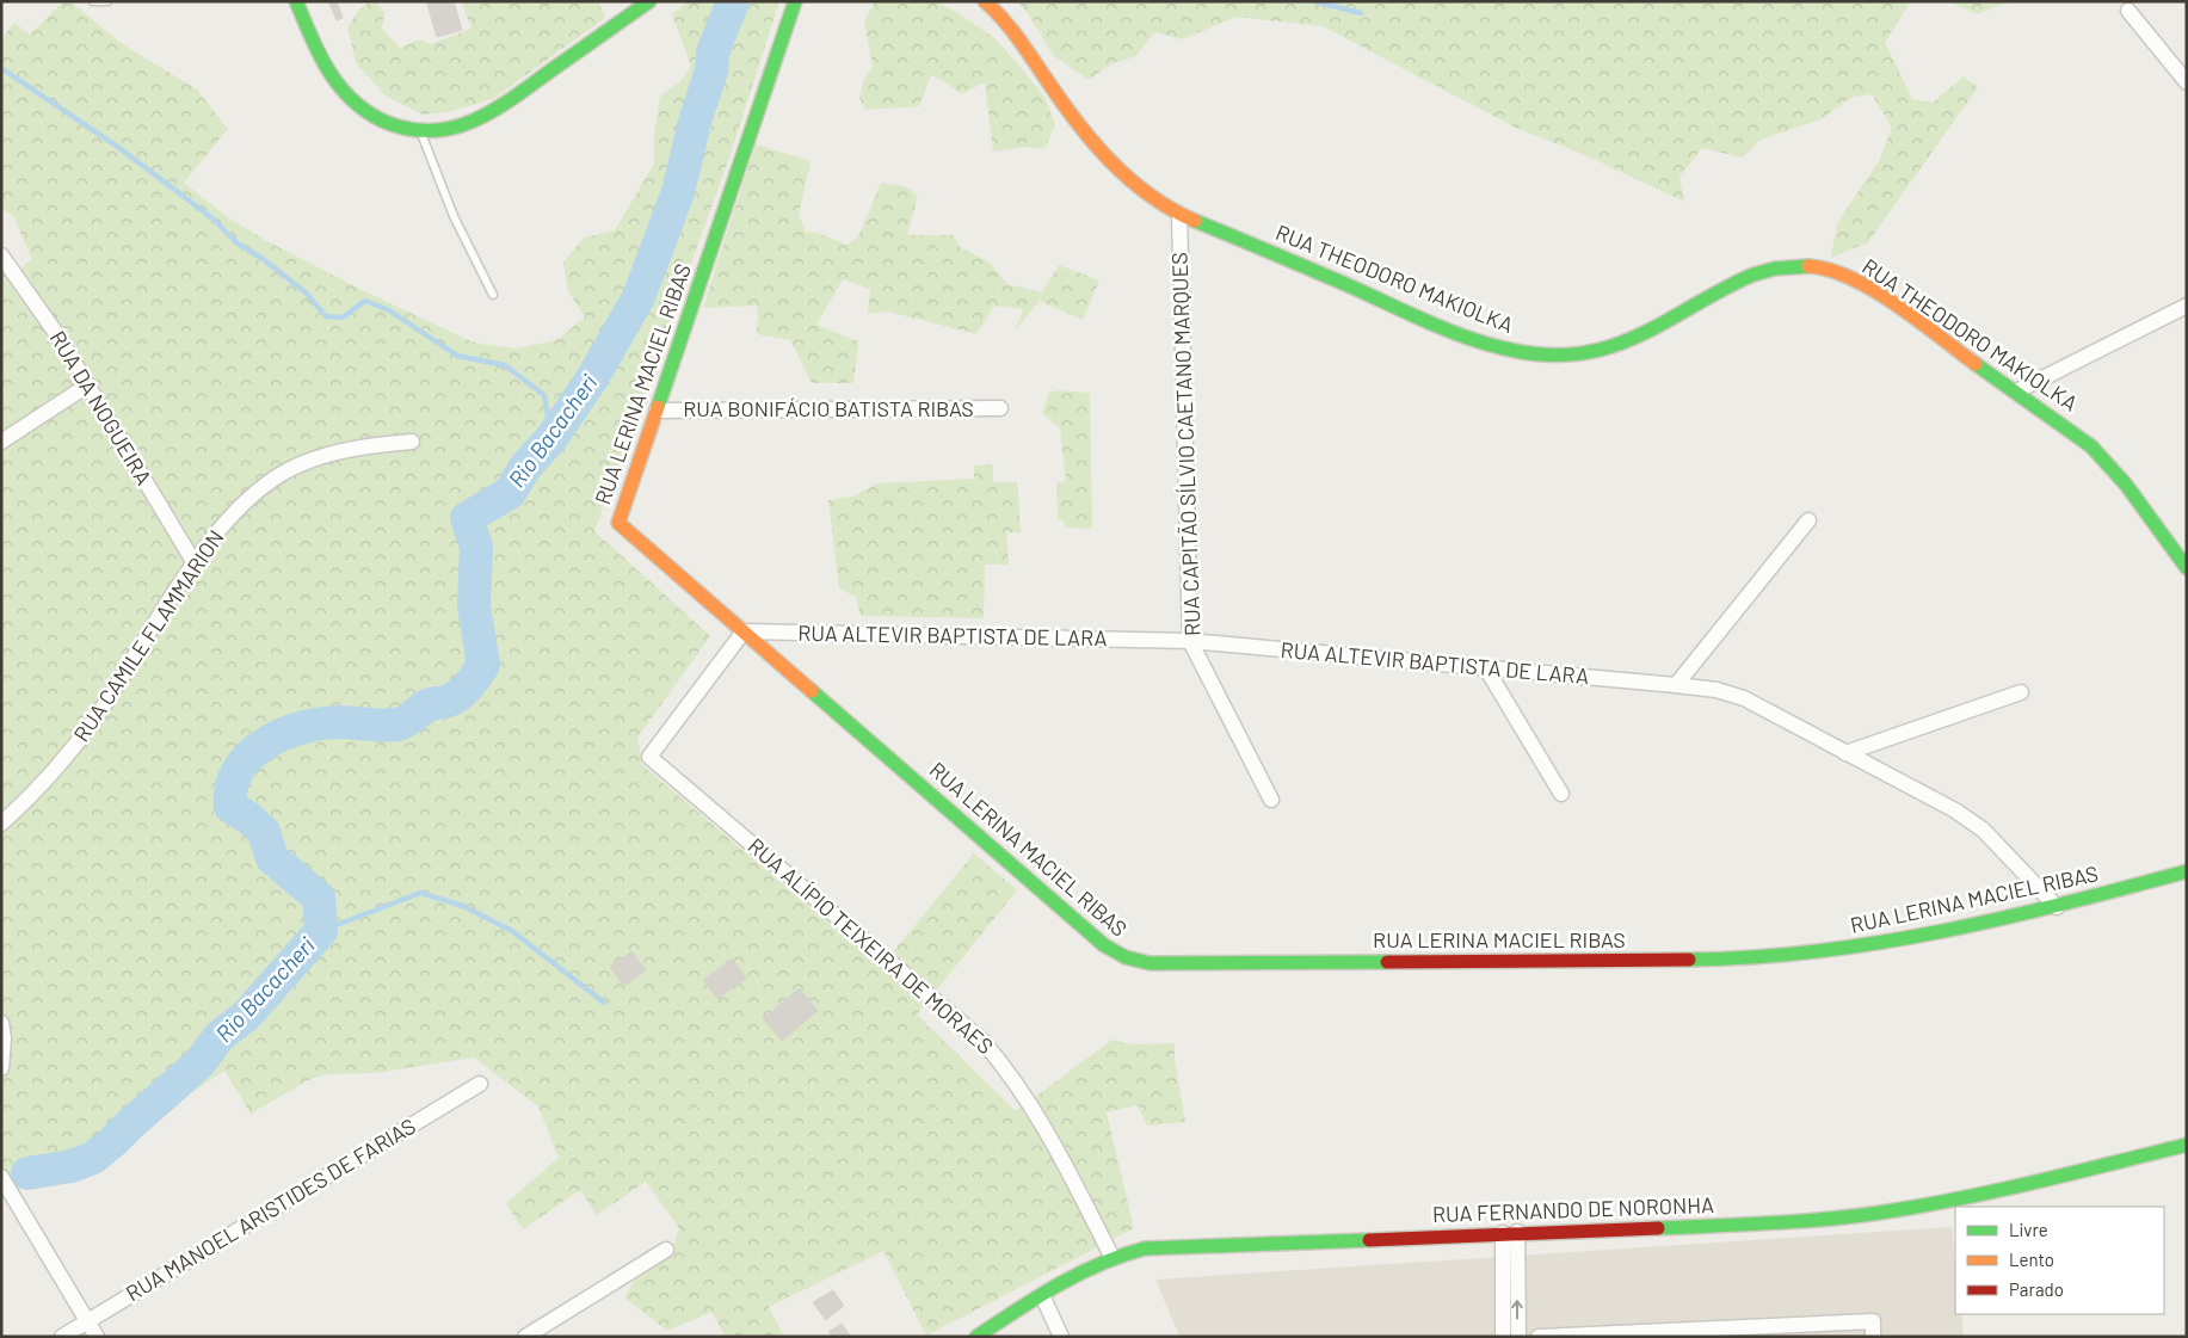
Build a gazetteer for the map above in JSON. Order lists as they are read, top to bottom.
{
  "streets": {
    "main road": ["RUA THEODORO MAKIOLKA", "RUA LERINA MACIEL RIBAS", "RUA FERNANDO DE NORONHA"],
    "street": [
      "RUA DA NOGUEIRA",
      "RUA BONIFÁCIO BATISTA RIBAS",
      "RUA CAPITÃO SÍLVIO CAETANO MARQUES",
      "RUA CAMILE FLAMMARION",
      "RUA ALTEVIR BAPTISTA DE LARA",
      "RUA ALÍPIO TEIXEIRA DE MORAES",
      "RUA MANOEL ARISTIDES DE FARIAS"
    ]
  },
  "crossings": [
    ["RUA THEODORO MAKIOLKA", "RUA CAPITÃO SÍLVIO CAETANO MARQUES"],
    ["RUA LERINA MACIEL RIBAS", "RUA BONIFÁCIO BATISTA RIBAS"],
    ["RUA LERINA MACIEL RIBAS", "RUA ALTEVIR BAPTISTA DE LARA"],
    ["RUA LERINA MACIEL RIBAS", "RUA ALÍPIO TEIXEIRA DE MORAES"],
    ["RUA DA NOGUEIRA", "RUA CAMILE FLAMMARION"],
    ["RUA CAPITÃO SÍLVIO CAETANO MARQUES", "RUA ALTEVIR BAPTISTA DE LARA"],
    ["RUA ALTEVIR BAPTISTA DE LARA", "RUA ALÍPIO TEIXEIRA DE MORAES"],
    ["RUA ALÍPIO TEIXEIRA DE MORAES", "RUA FERNANDO DE NORONHA"]
  ],
  "water": ["Rio Bacacheri"],
  "legend": ["Livre", "Lento", "Parado"]
}
